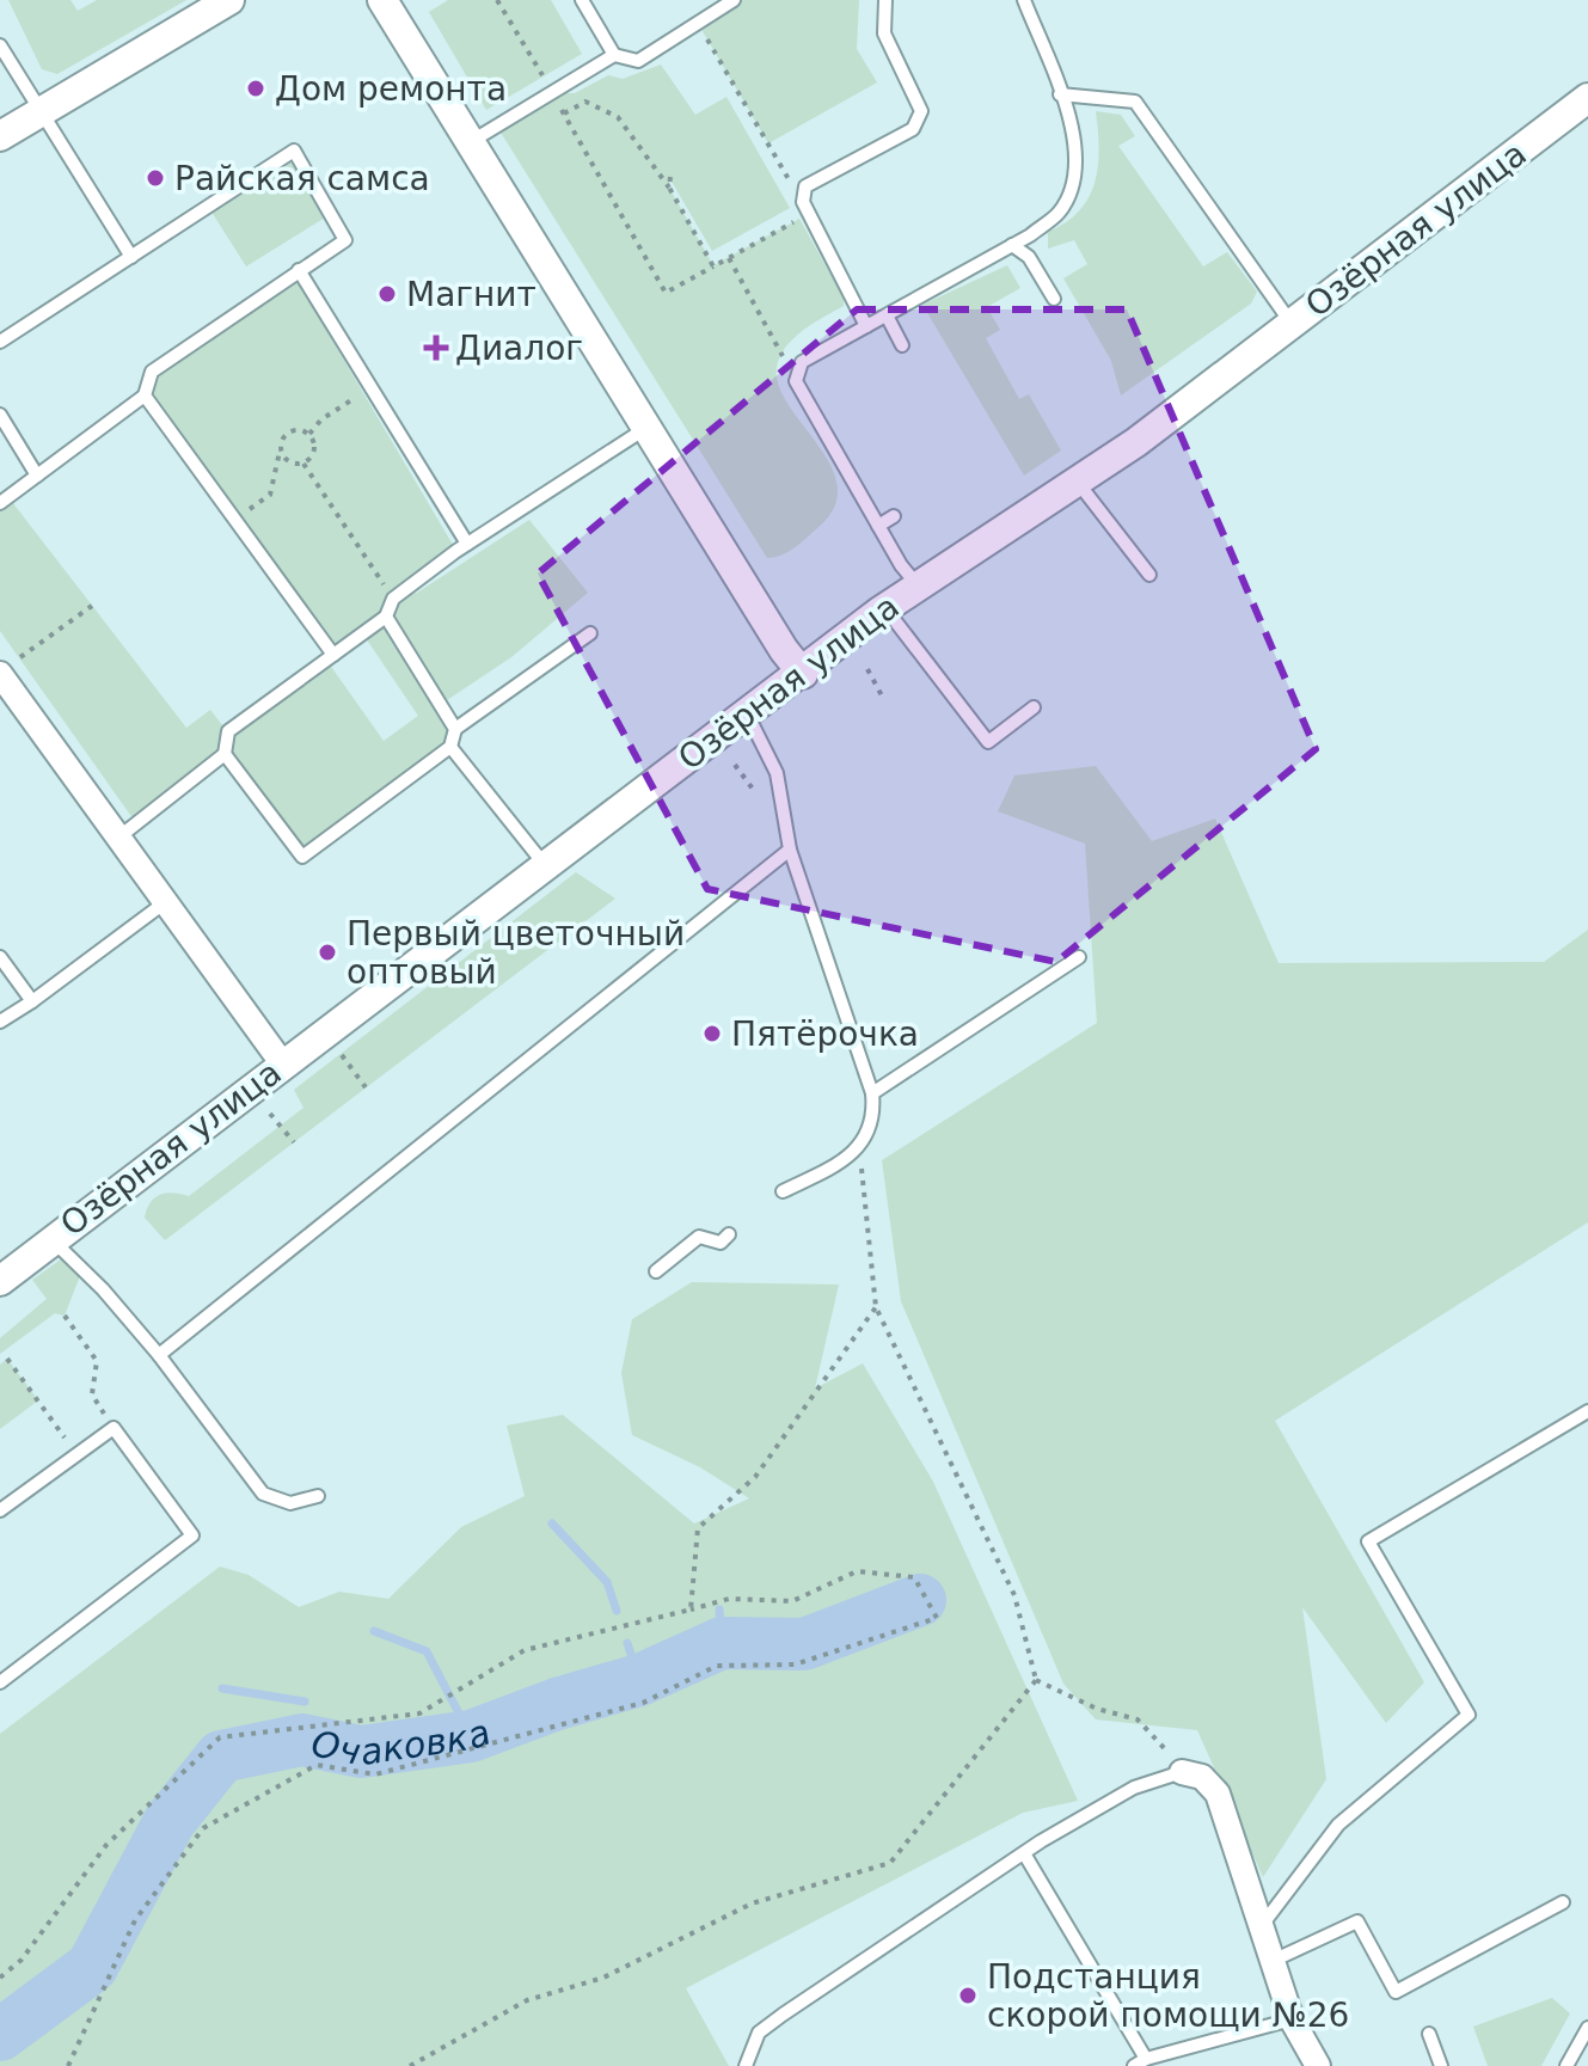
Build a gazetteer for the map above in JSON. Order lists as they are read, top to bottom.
{
  "streets": {
    "street": ["Озёрная улица"]
  },
  "water": ["Очаковка"],
  "places": {
    "other": [
      "Дом ремонта",
      "Райская самса",
      "Магнит",
      "Первый цветочный оптовый",
      "Пятёрочка",
      "Подстанция скорой помощи №26"
    ],
    "health": ["Диалог"]
  }
}
